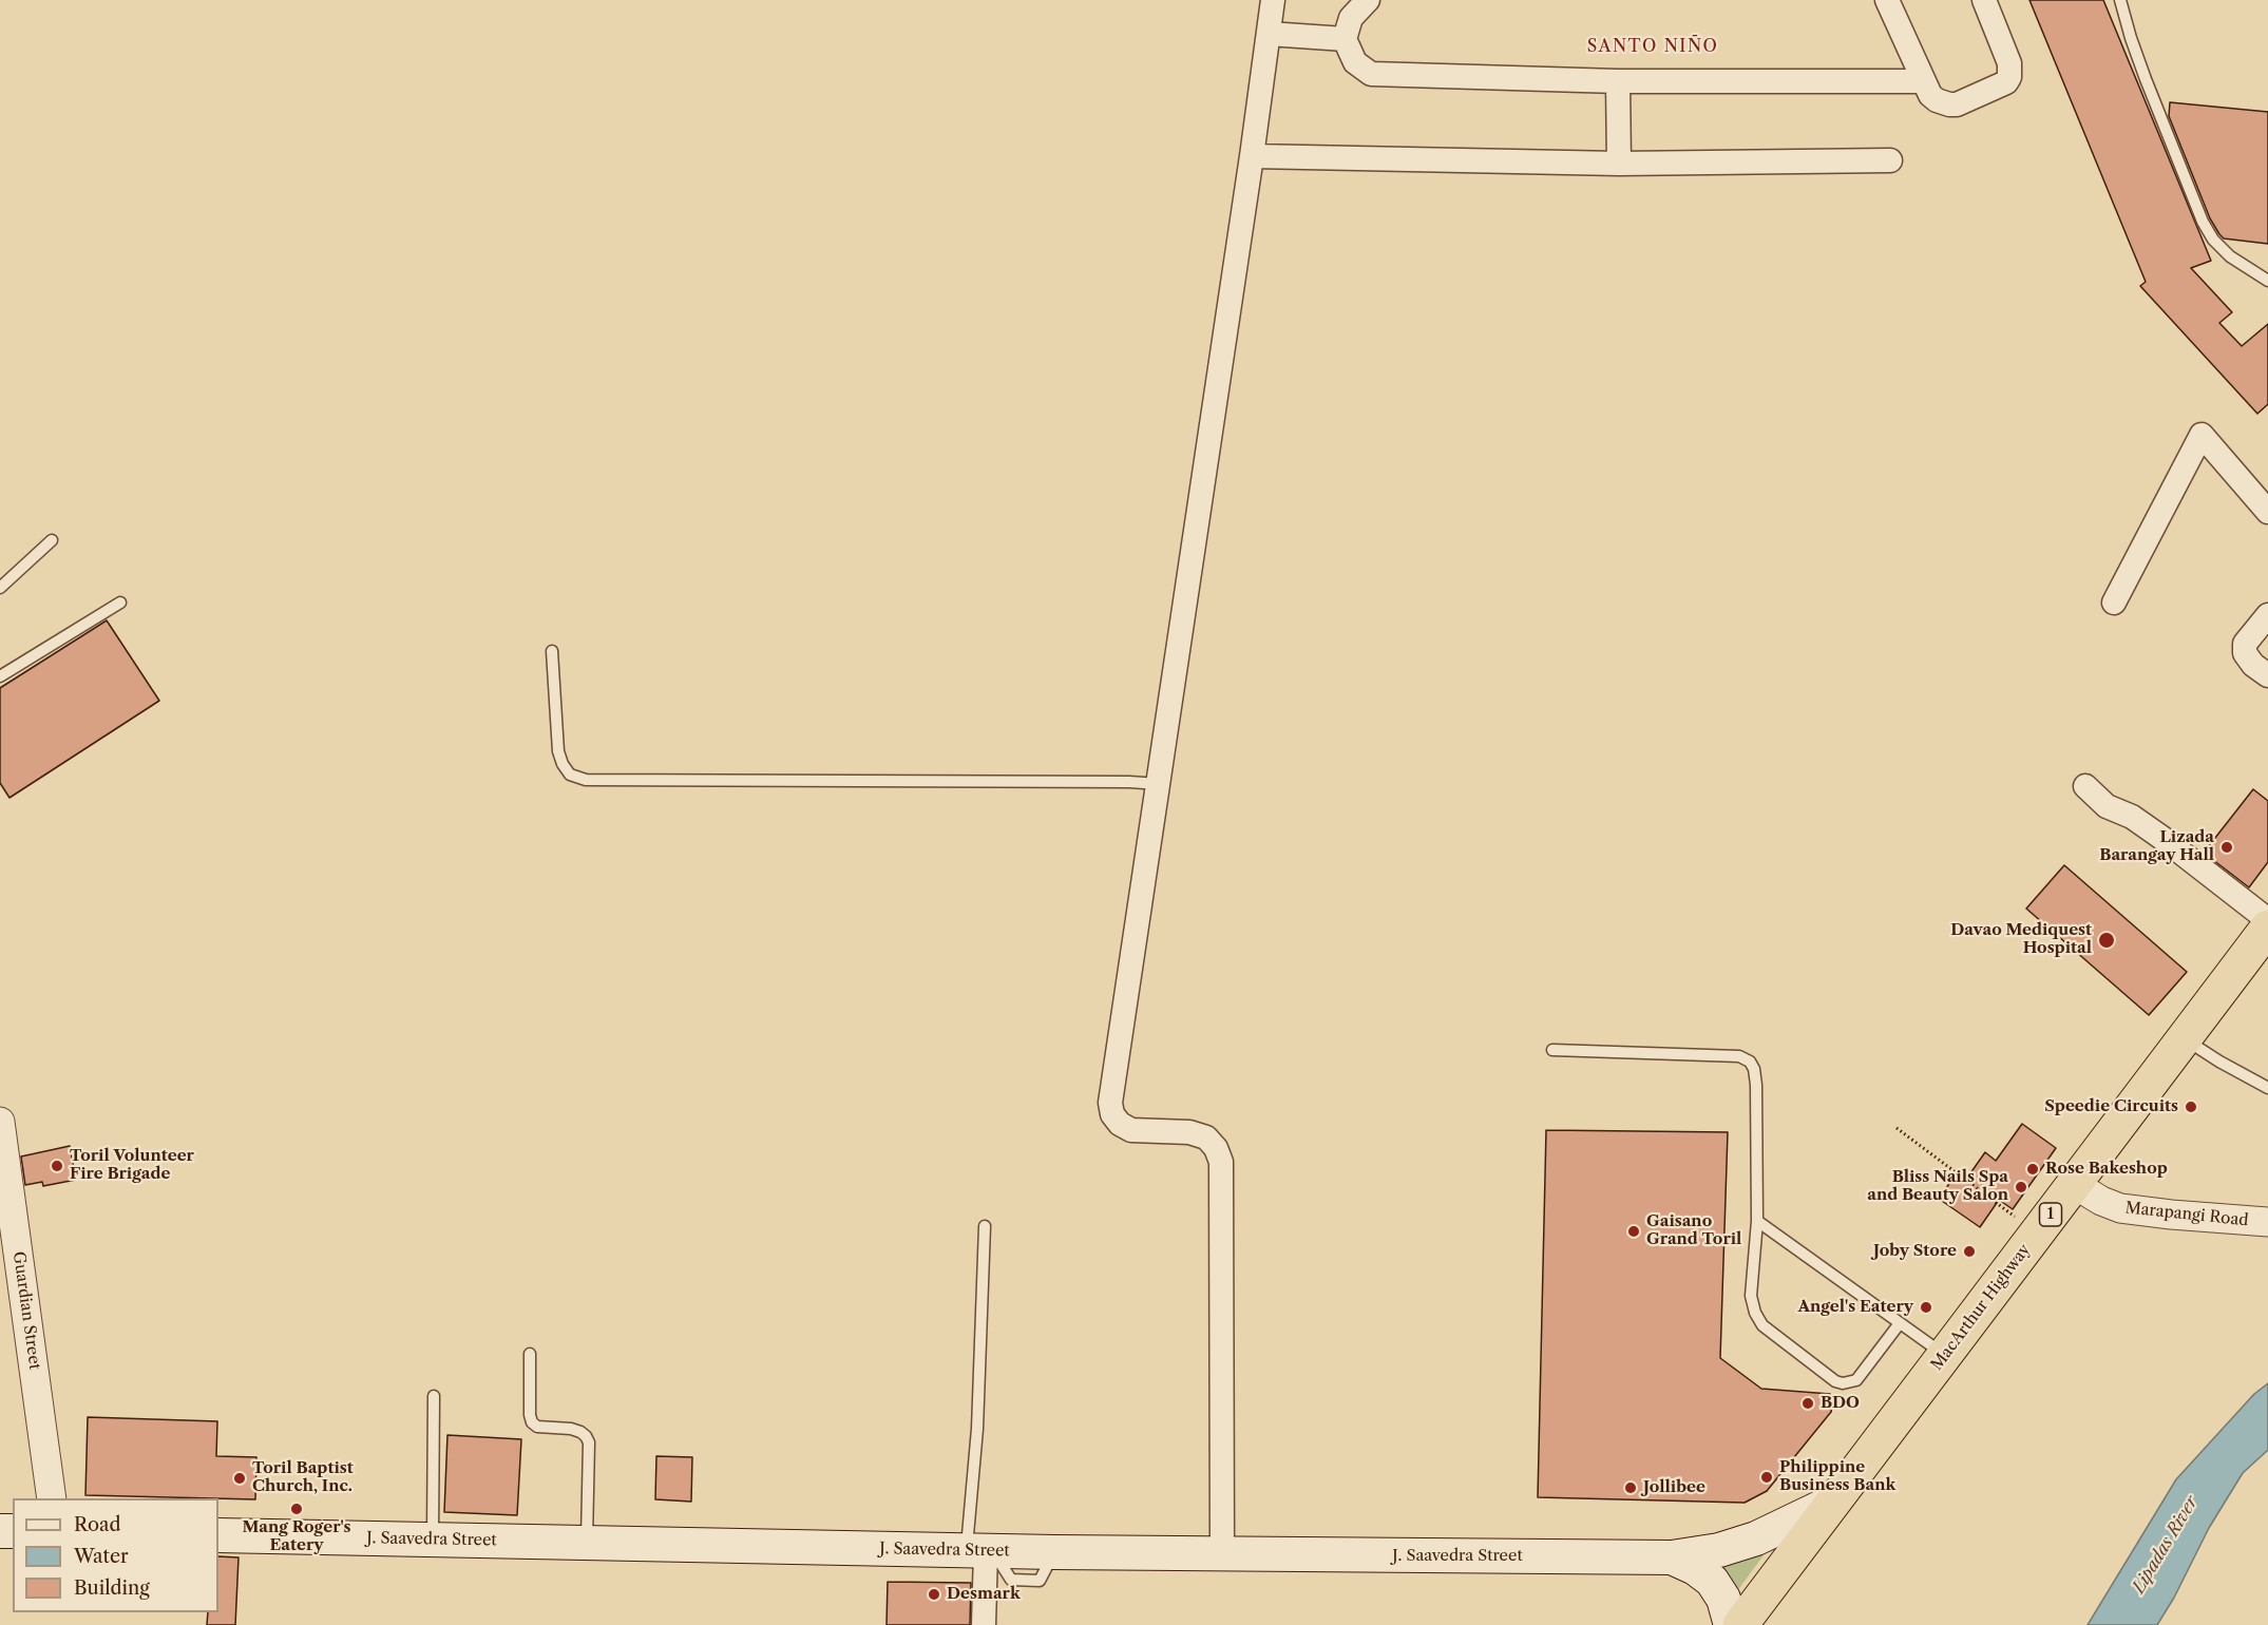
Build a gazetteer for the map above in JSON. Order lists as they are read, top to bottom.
{
  "streets": {
    "highway": ["1", "MacArthur Highway"],
    "main road": ["J. Saavedra Street"],
    "street": ["Marapangi Road", "Guardian Street"]
  },
  "crossings": [
    ["Marapangi Road", "MacArthur Highway"],
    ["MacArthur Highway", "J. Saavedra Street"]
  ],
  "districts": ["SANTO NIÑO"],
  "water": ["Lipadas River"],
  "places": [
    "Lizada Barangay Hall",
    "Davao Mediquest Hospital",
    "Speedie Circuits",
    "Toril Volunteer Fire Brigade",
    "Rose Bakeshop",
    "Bliss Nails Spa and Beauty Salon",
    "Gaisano Grand Toril",
    "Joby Store",
    "Angel's Eatery",
    "BDO",
    "Philippine Business Bank",
    "Toril Baptist Church, Inc.",
    "Jollibee",
    "Mang Roger's Eatery",
    "Desmark"
  ],
  "legend": ["Road", "Water", "Building"]
}
